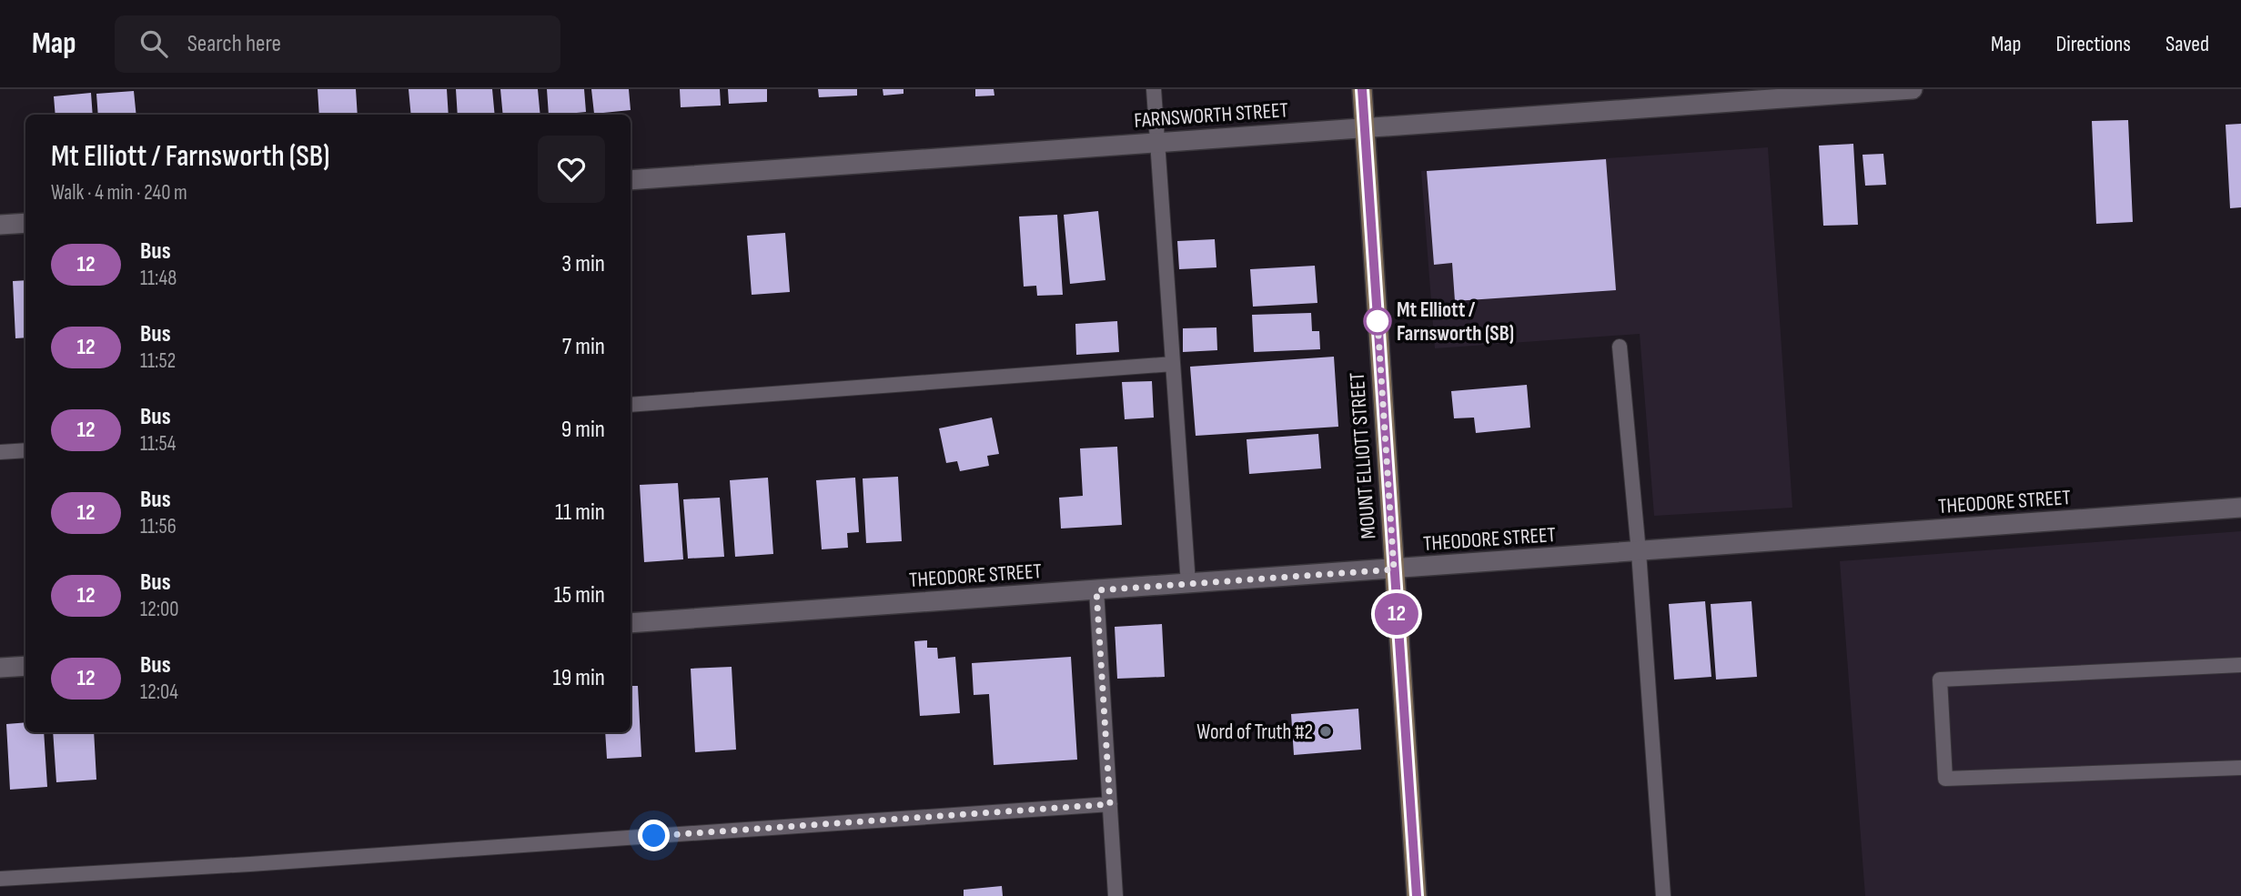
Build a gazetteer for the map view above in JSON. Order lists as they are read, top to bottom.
{
  "streets": {
    "main road": ["MOUNT ELLIOTT STREET"],
    "street": ["FARNSWORTH STREET", "THEODORE STREET"]
  },
  "crossings": [
    ["FARNSWORTH STREET", "MOUNT ELLIOTT STREET"],
    ["MOUNT ELLIOTT STREET", "THEODORE STREET"]
  ],
  "places": ["Mt Elliott / Farnsworth (SB)", "Word of Truth #2"],
  "lines": ["bus line 12"],
  "page": {
    "header": "Map",
    "search": "Search here",
    "nav": ["Map", "Directions", "Saved"],
    "on_map": "12",
    "heading": ["Mt Elliott / Farnsworth (SB)", "Walk · 4 min · 240 m"],
    "list": [
      {
        "mark": "12",
        "name": "Bus",
        "note": "11:48",
        "value": "3 min"
      },
      {
        "mark": "12",
        "name": "Bus",
        "note": "11:52",
        "value": "7 min"
      },
      {
        "mark": "12",
        "name": "Bus",
        "note": "11:54",
        "value": "9 min"
      },
      {
        "mark": "12",
        "name": "Bus",
        "note": "11:56",
        "value": "11 min"
      },
      {
        "mark": "12",
        "name": "Bus",
        "note": "12:00",
        "value": "15 min"
      },
      {
        "mark": "12",
        "name": "Bus",
        "note": "12:04",
        "value": "19 min"
      }
    ]
  }
}
